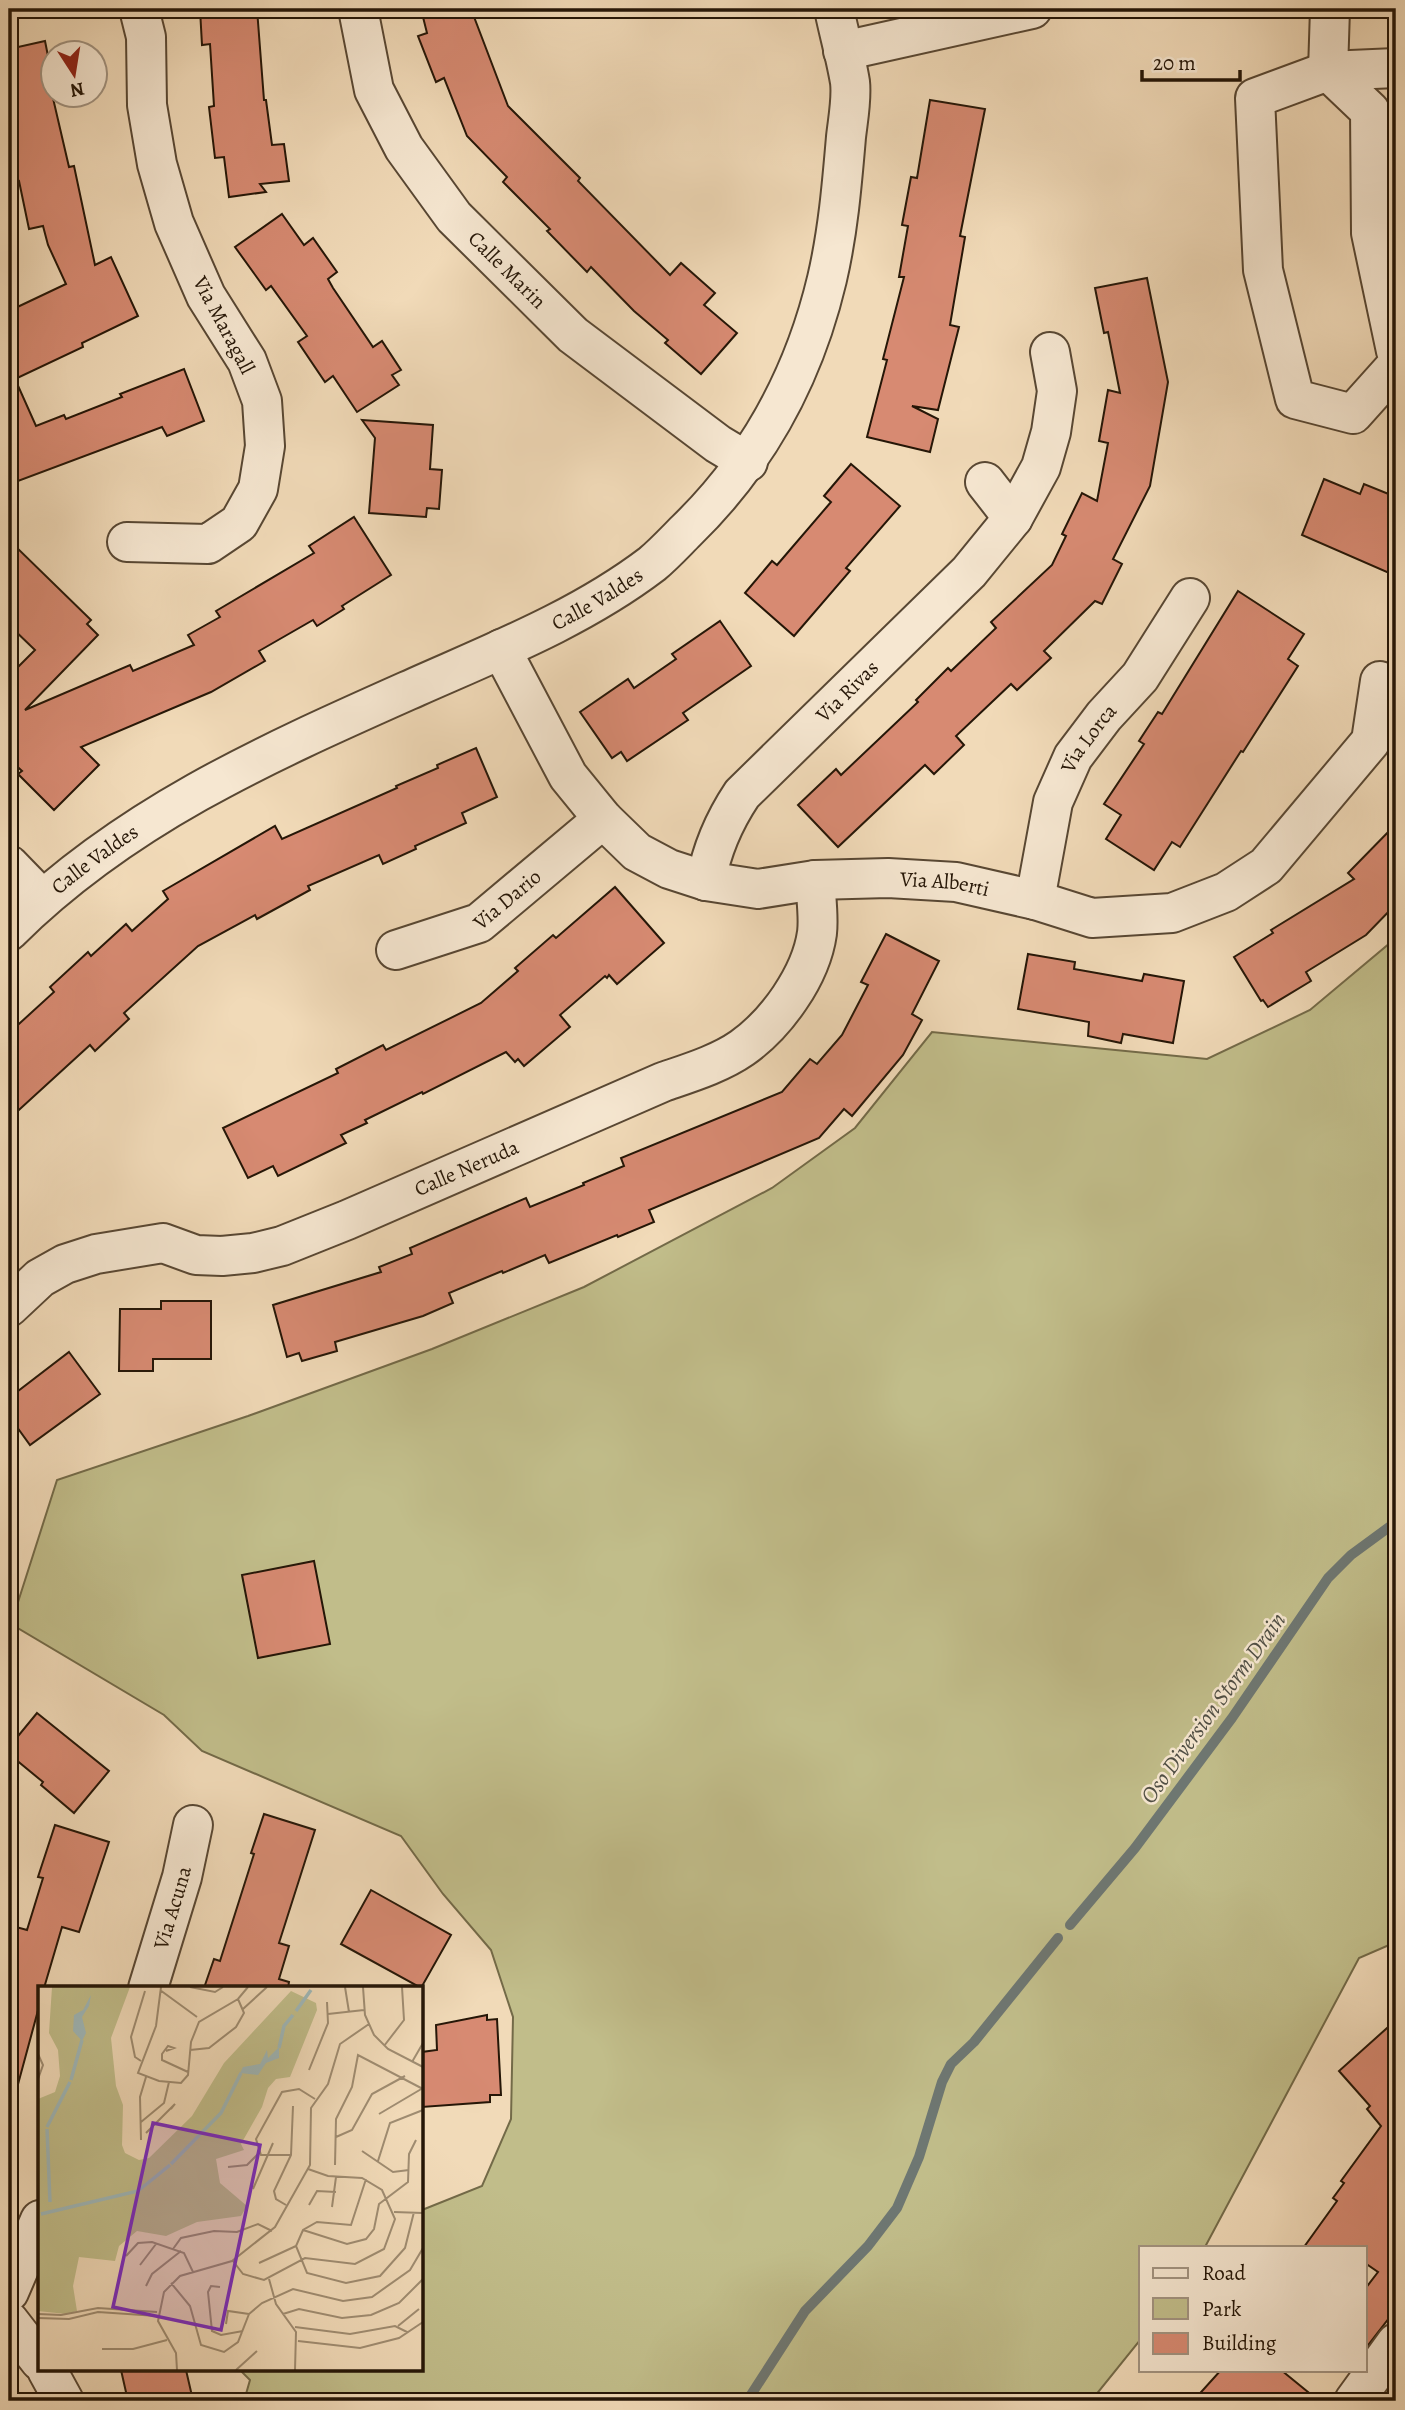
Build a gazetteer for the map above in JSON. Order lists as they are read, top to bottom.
{
  "streets": {
    "street": [
      "Calle Marin",
      "Via Maragall",
      "Calle Valdes",
      "Via Rivas",
      "Via Lorca",
      "Via Alberti",
      "Via Dario",
      "Calle Neruda",
      "Via Acuna"
    ]
  },
  "crossings": [
    ["Calle Marin", "Calle Valdes"],
    ["Calle Valdes", "Via Alberti"],
    ["Via Rivas", "Via Alberti"],
    ["Via Lorca", "Via Alberti"],
    ["Via Alberti", "Via Dario"],
    ["Via Alberti", "Calle Neruda"]
  ],
  "water": ["Oso Diversion Storm Drain"],
  "legend": ["Road", "Park", "Building"],
  "scale_bar": "20 m",
  "north": "bottom"
}
